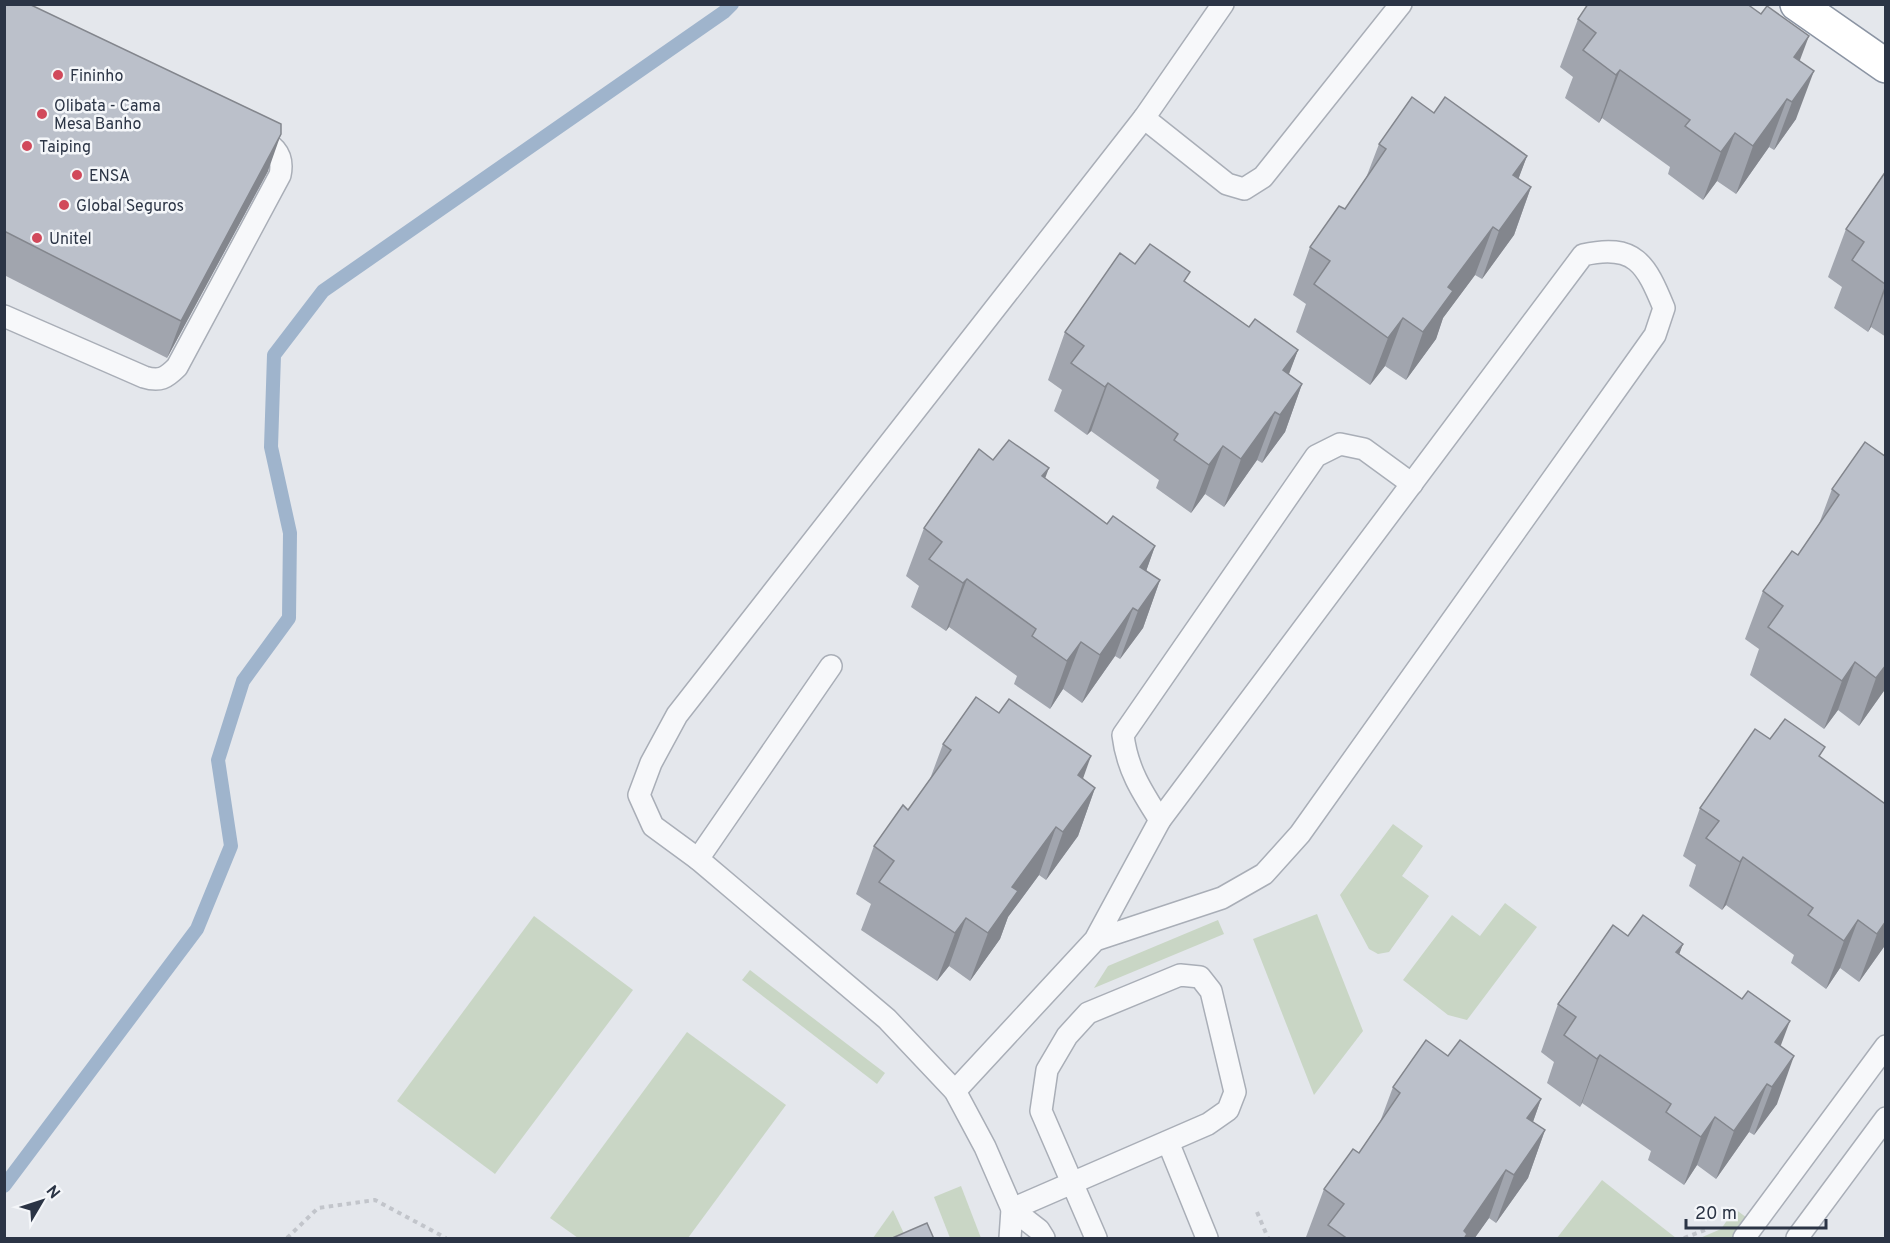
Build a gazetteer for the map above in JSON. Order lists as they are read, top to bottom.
{
  "places": [
    "Fininho",
    "Olibata - Cama Mesa Banho",
    "Taiping",
    "ENSA",
    "Global Seguros",
    "Unitel"
  ],
  "scale_bar": "20 m",
  "north": "top right"
}
